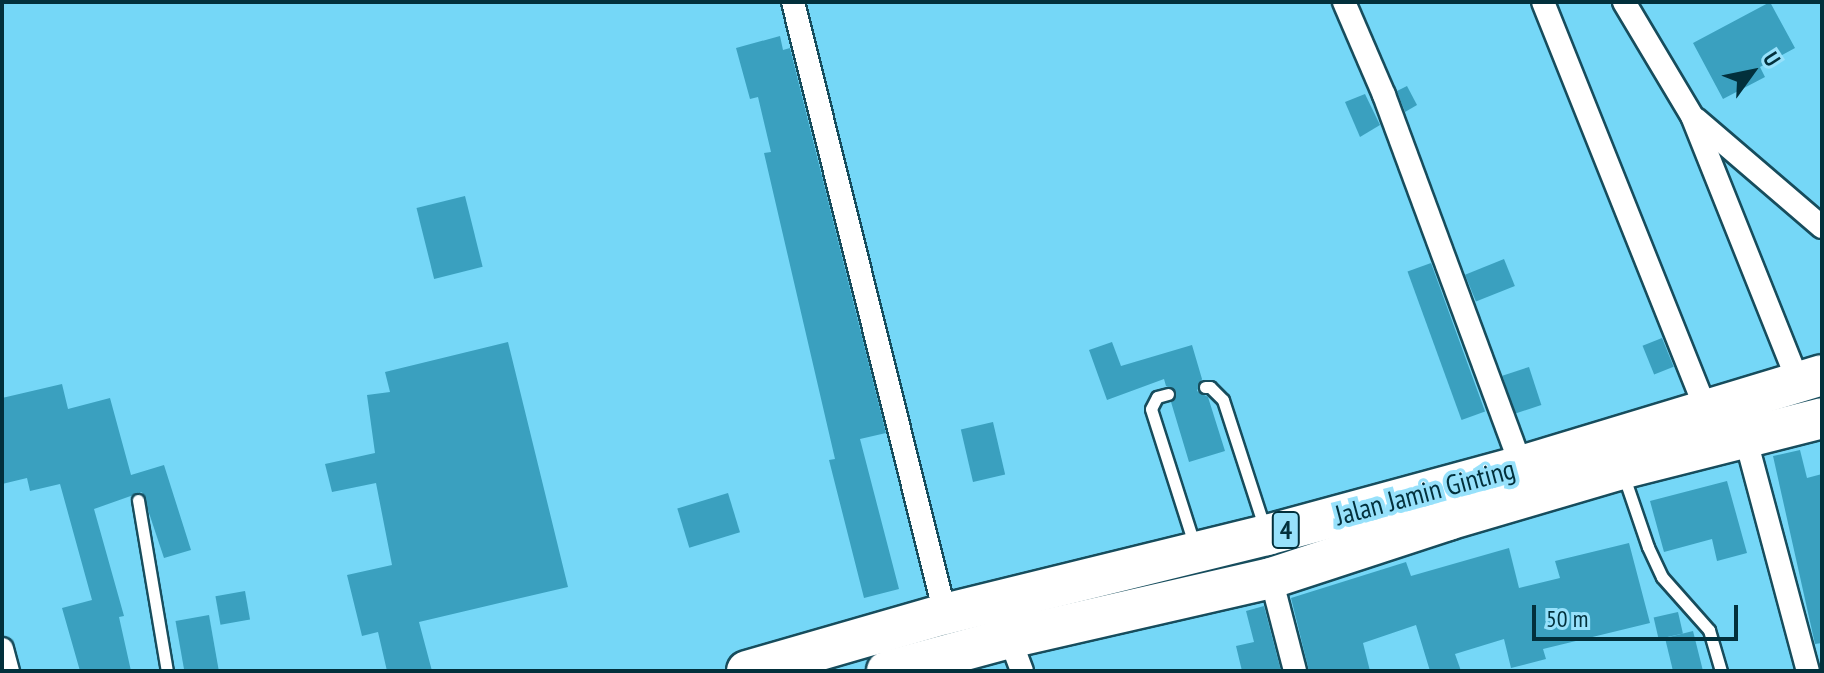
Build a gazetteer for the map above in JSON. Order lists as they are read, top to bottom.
{
  "streets": {
    "highway": ["Jalan Jamin Ginting", "4"]
  },
  "scale_bar": "50 m",
  "north": "top right"
}
